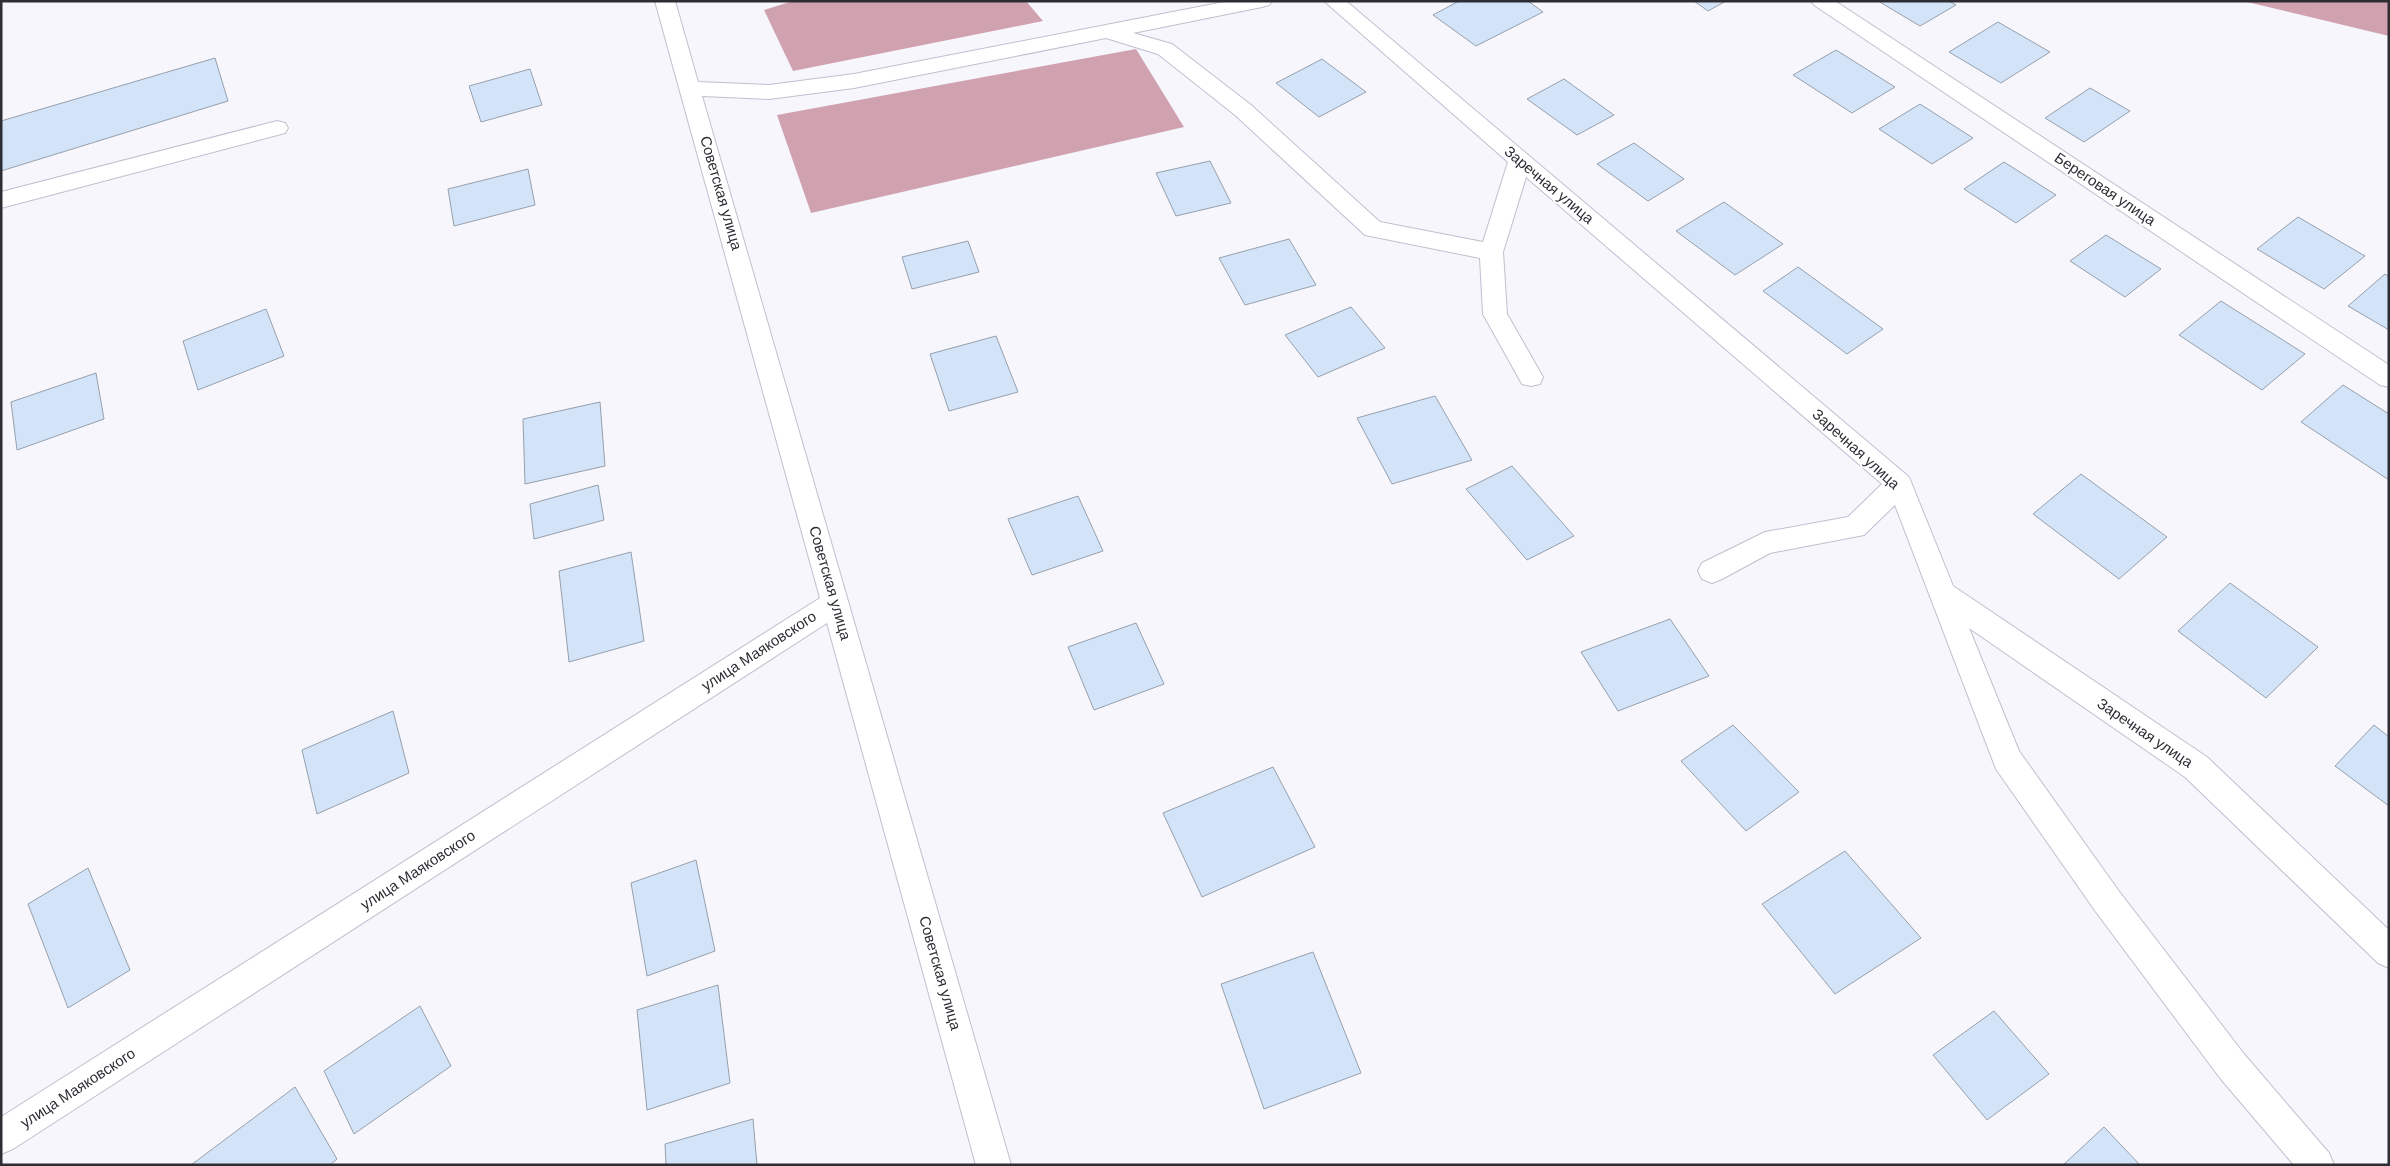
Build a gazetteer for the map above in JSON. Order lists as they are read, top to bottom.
{
  "streets": {
    "street": [
      "Заречная улица",
      "Береговая улица",
      "Советская улица",
      "улица Маяковского"
    ]
  },
  "crossings": [
    ["Советская улица", "улица Маяковского"]
  ]
}
